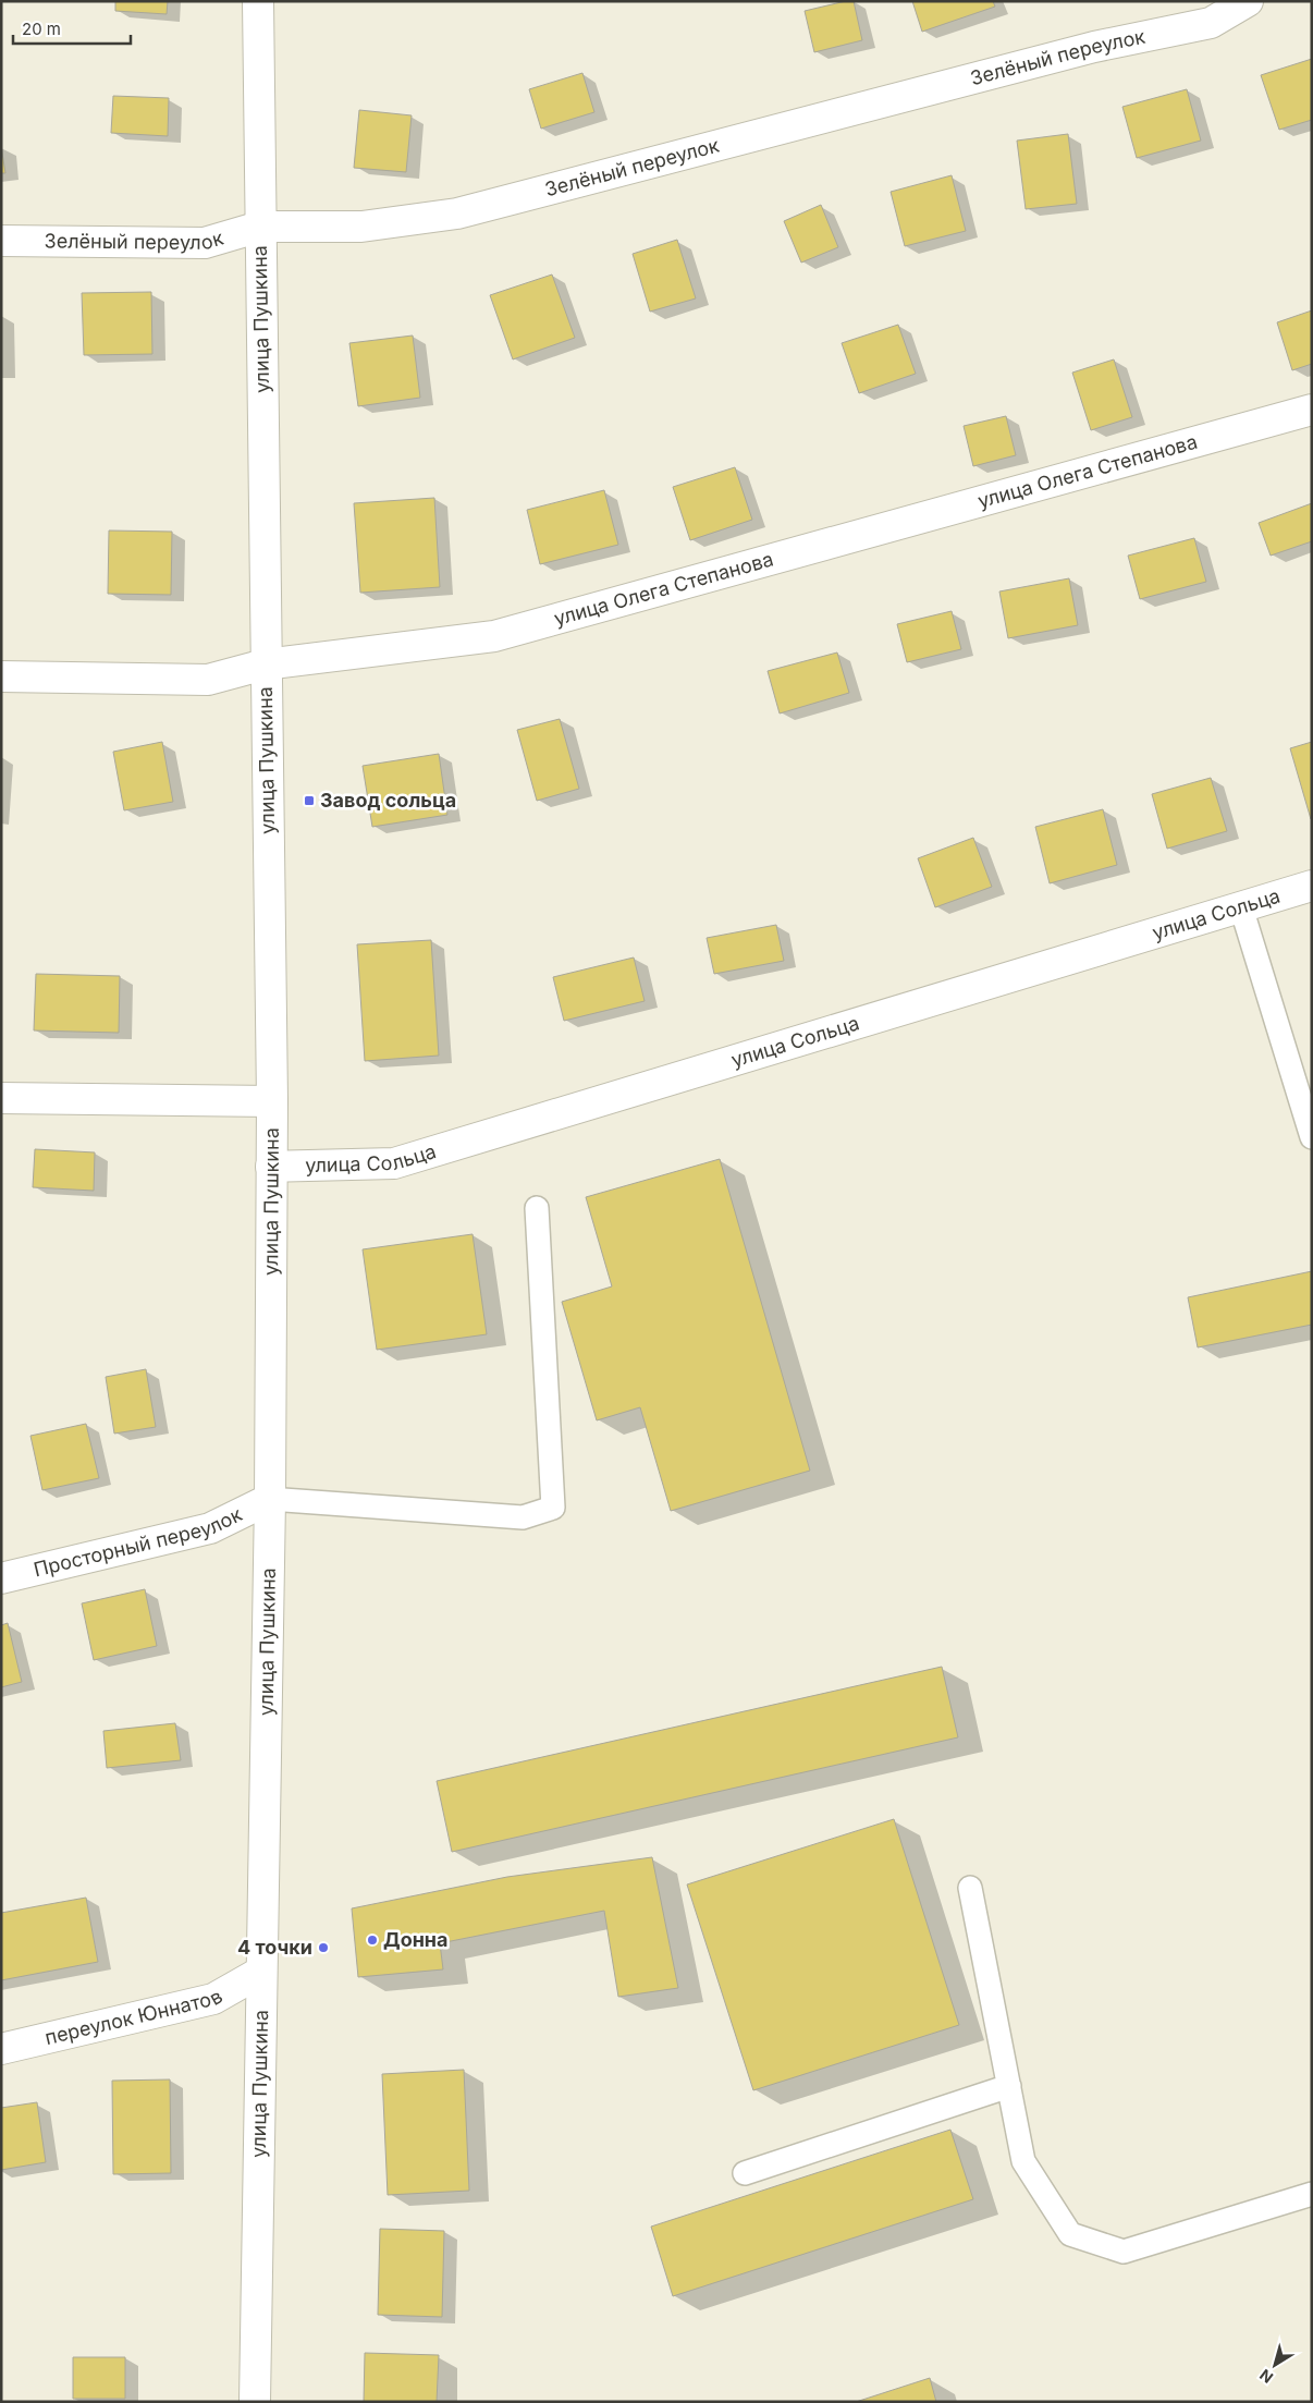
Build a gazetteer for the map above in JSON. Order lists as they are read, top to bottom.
{
  "streets": {
    "street": [
      "Зелёный переулок",
      "улица Пушкина",
      "улица Олега Степанова",
      "улица Сольца",
      "Просторный переулок",
      "переулок Юннатов"
    ]
  },
  "crossings": [
    ["Зелёный переулок", "улица Пушкина"],
    ["улица Пушкина", "улица Олега Степанова"],
    ["улица Пушкина", "улица Сольца"],
    ["улица Пушкина", "Просторный переулок"],
    ["улица Пушкина", "переулок Юннатов"]
  ],
  "places": {
    "transit": ["Завод сольца"],
    "other": ["Донна", "4 точки"]
  },
  "scale_bar": "20 m",
  "north": "bottom left"
}
